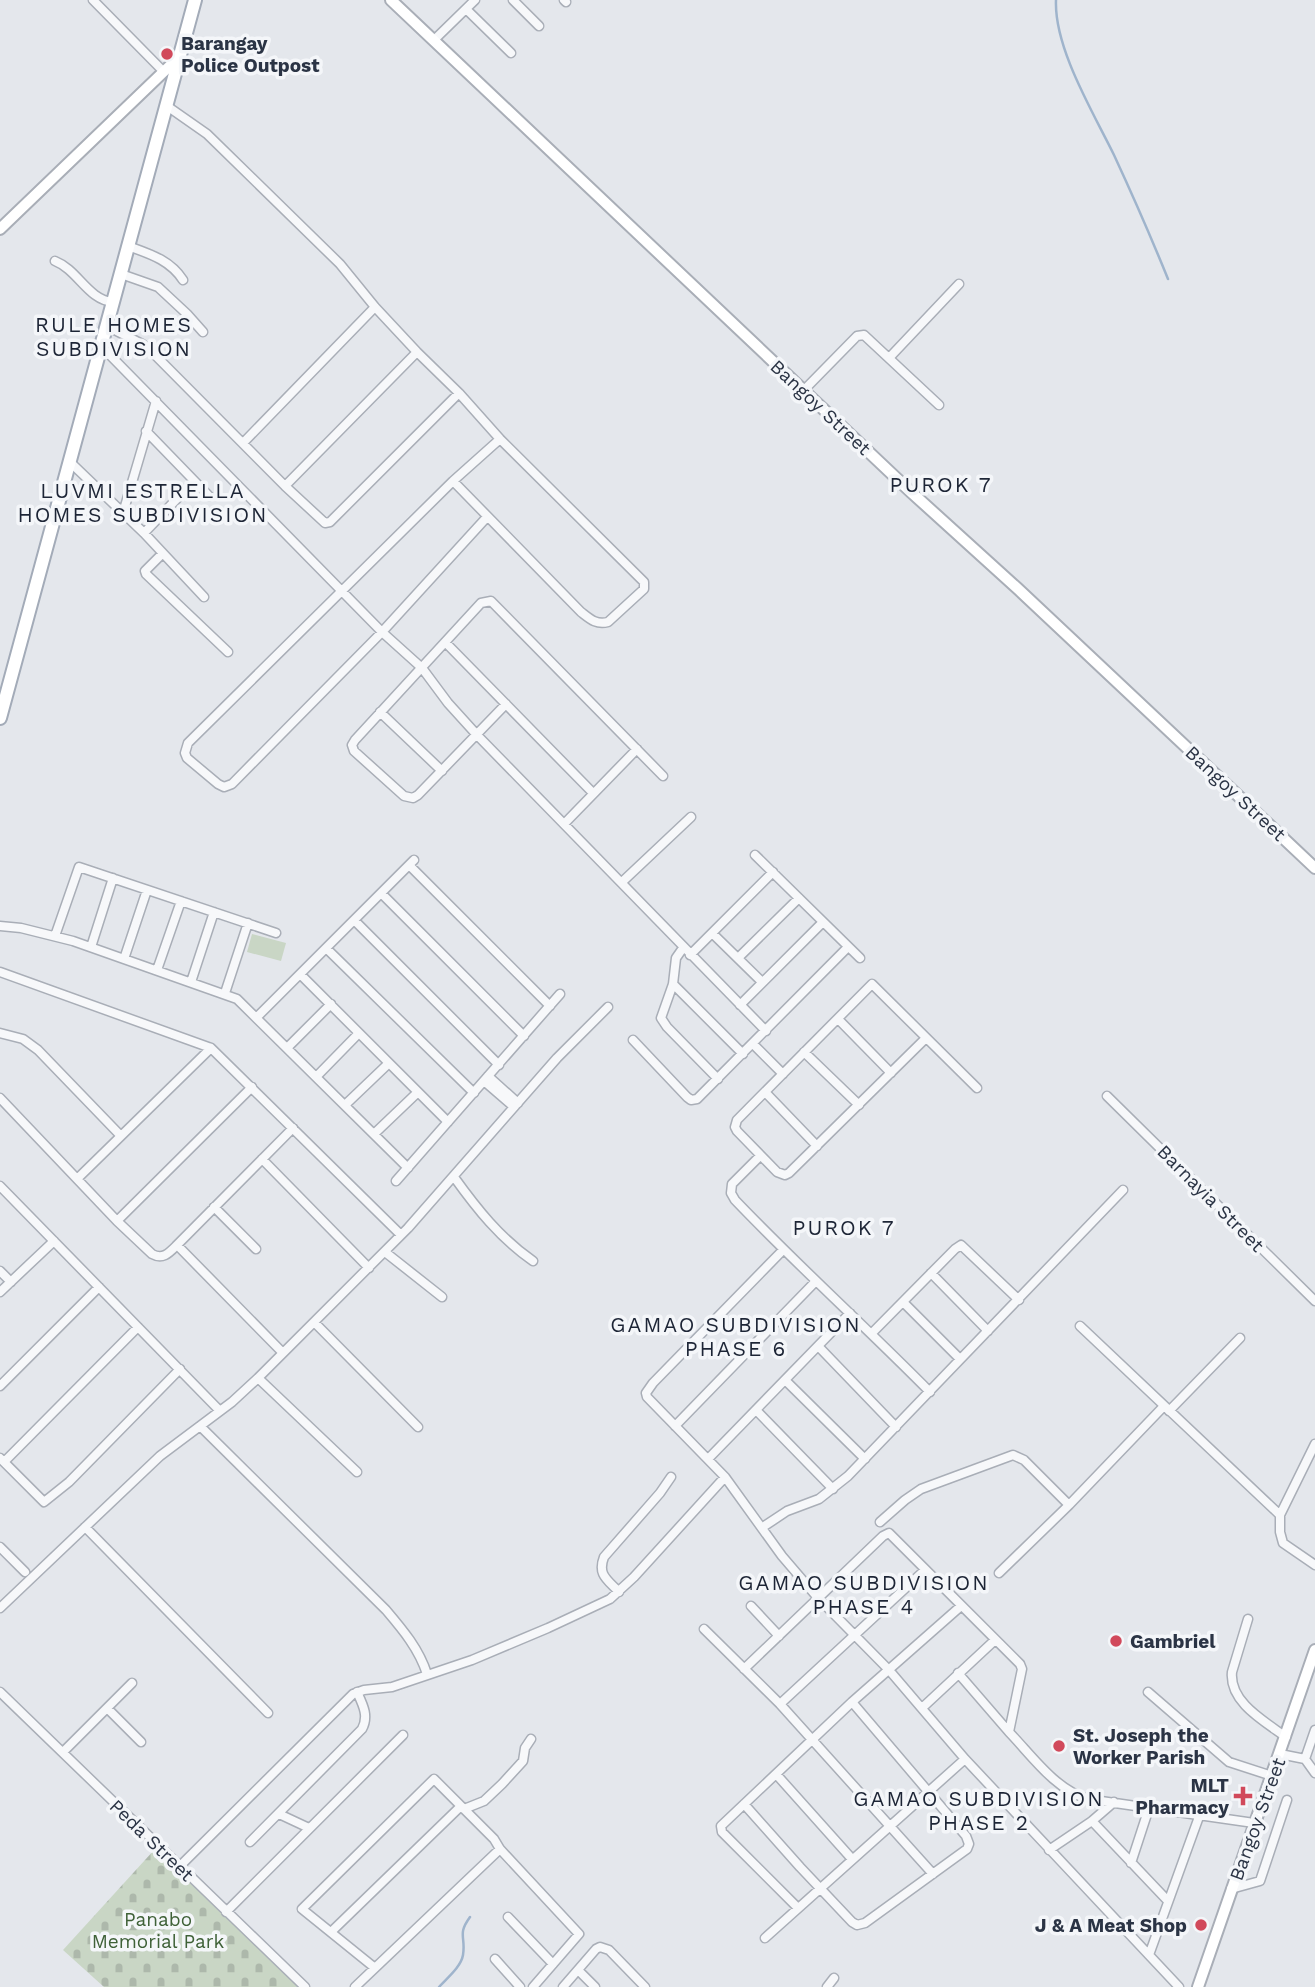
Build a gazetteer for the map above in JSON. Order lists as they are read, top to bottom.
{
  "streets": {
    "main road": ["Bangoy Street"],
    "street": ["Barnayia Street", "Peda Street"]
  },
  "districts": [
    "RULE HOMES SUBDIVISION",
    "PUROK 7",
    "LUVMI ESTRELLA HOMES SUBDIVISION",
    "PUROK 7",
    "GAMAO SUBDIVISION PHASE 6",
    "GAMAO SUBDIVISION PHASE 4",
    "GAMAO SUBDIVISION PHASE 2"
  ],
  "parks": ["Panabo Memorial Park"],
  "places": {
    "other": [
      "Barangay Police Outpost",
      "Gambriel",
      "St. Joseph the Worker Parish",
      "J & A Meat Shop"
    ],
    "health": ["MLT Pharmacy"]
  }
}
